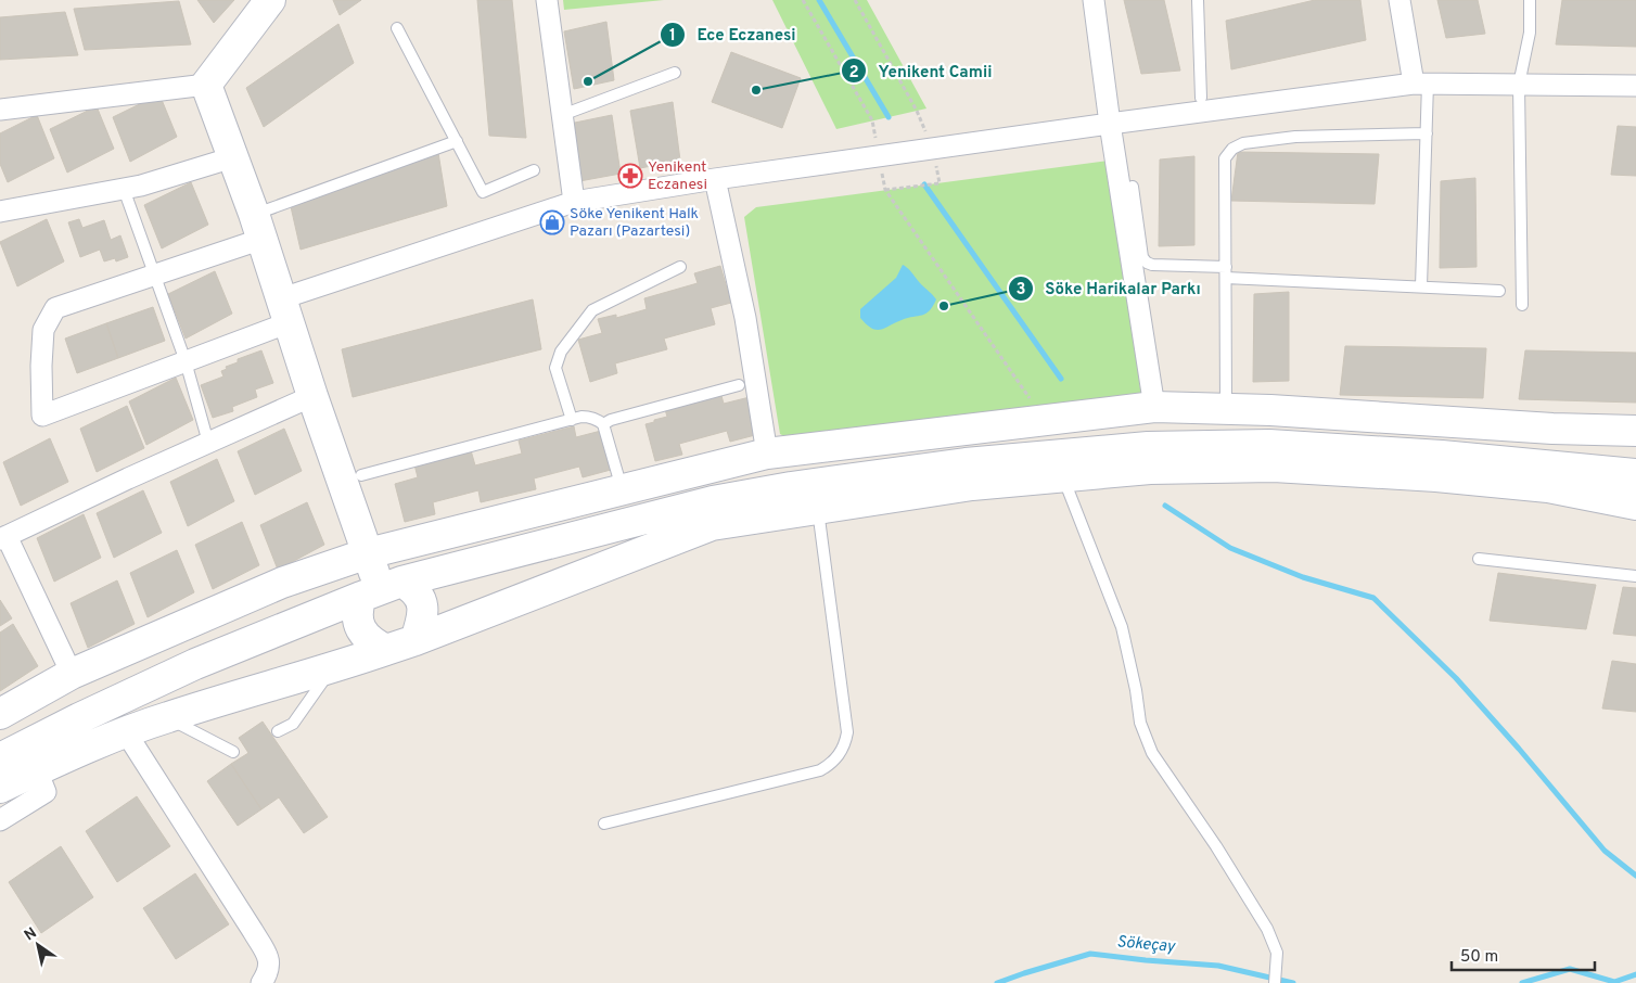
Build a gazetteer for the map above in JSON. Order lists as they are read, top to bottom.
{
  "water": ["Sökeçay"],
  "places": {
    "other": ["Ece Eczanesi", "Yenikent Camii", "Söke Harikalar Parkı"],
    "pharmacy": ["Yenikent Eczanesi"],
    "shop": ["Söke Yenikent Halk Pazarı (Pazartesi)"]
  },
  "scale_bar": "50 m",
  "north": "top left"
}
